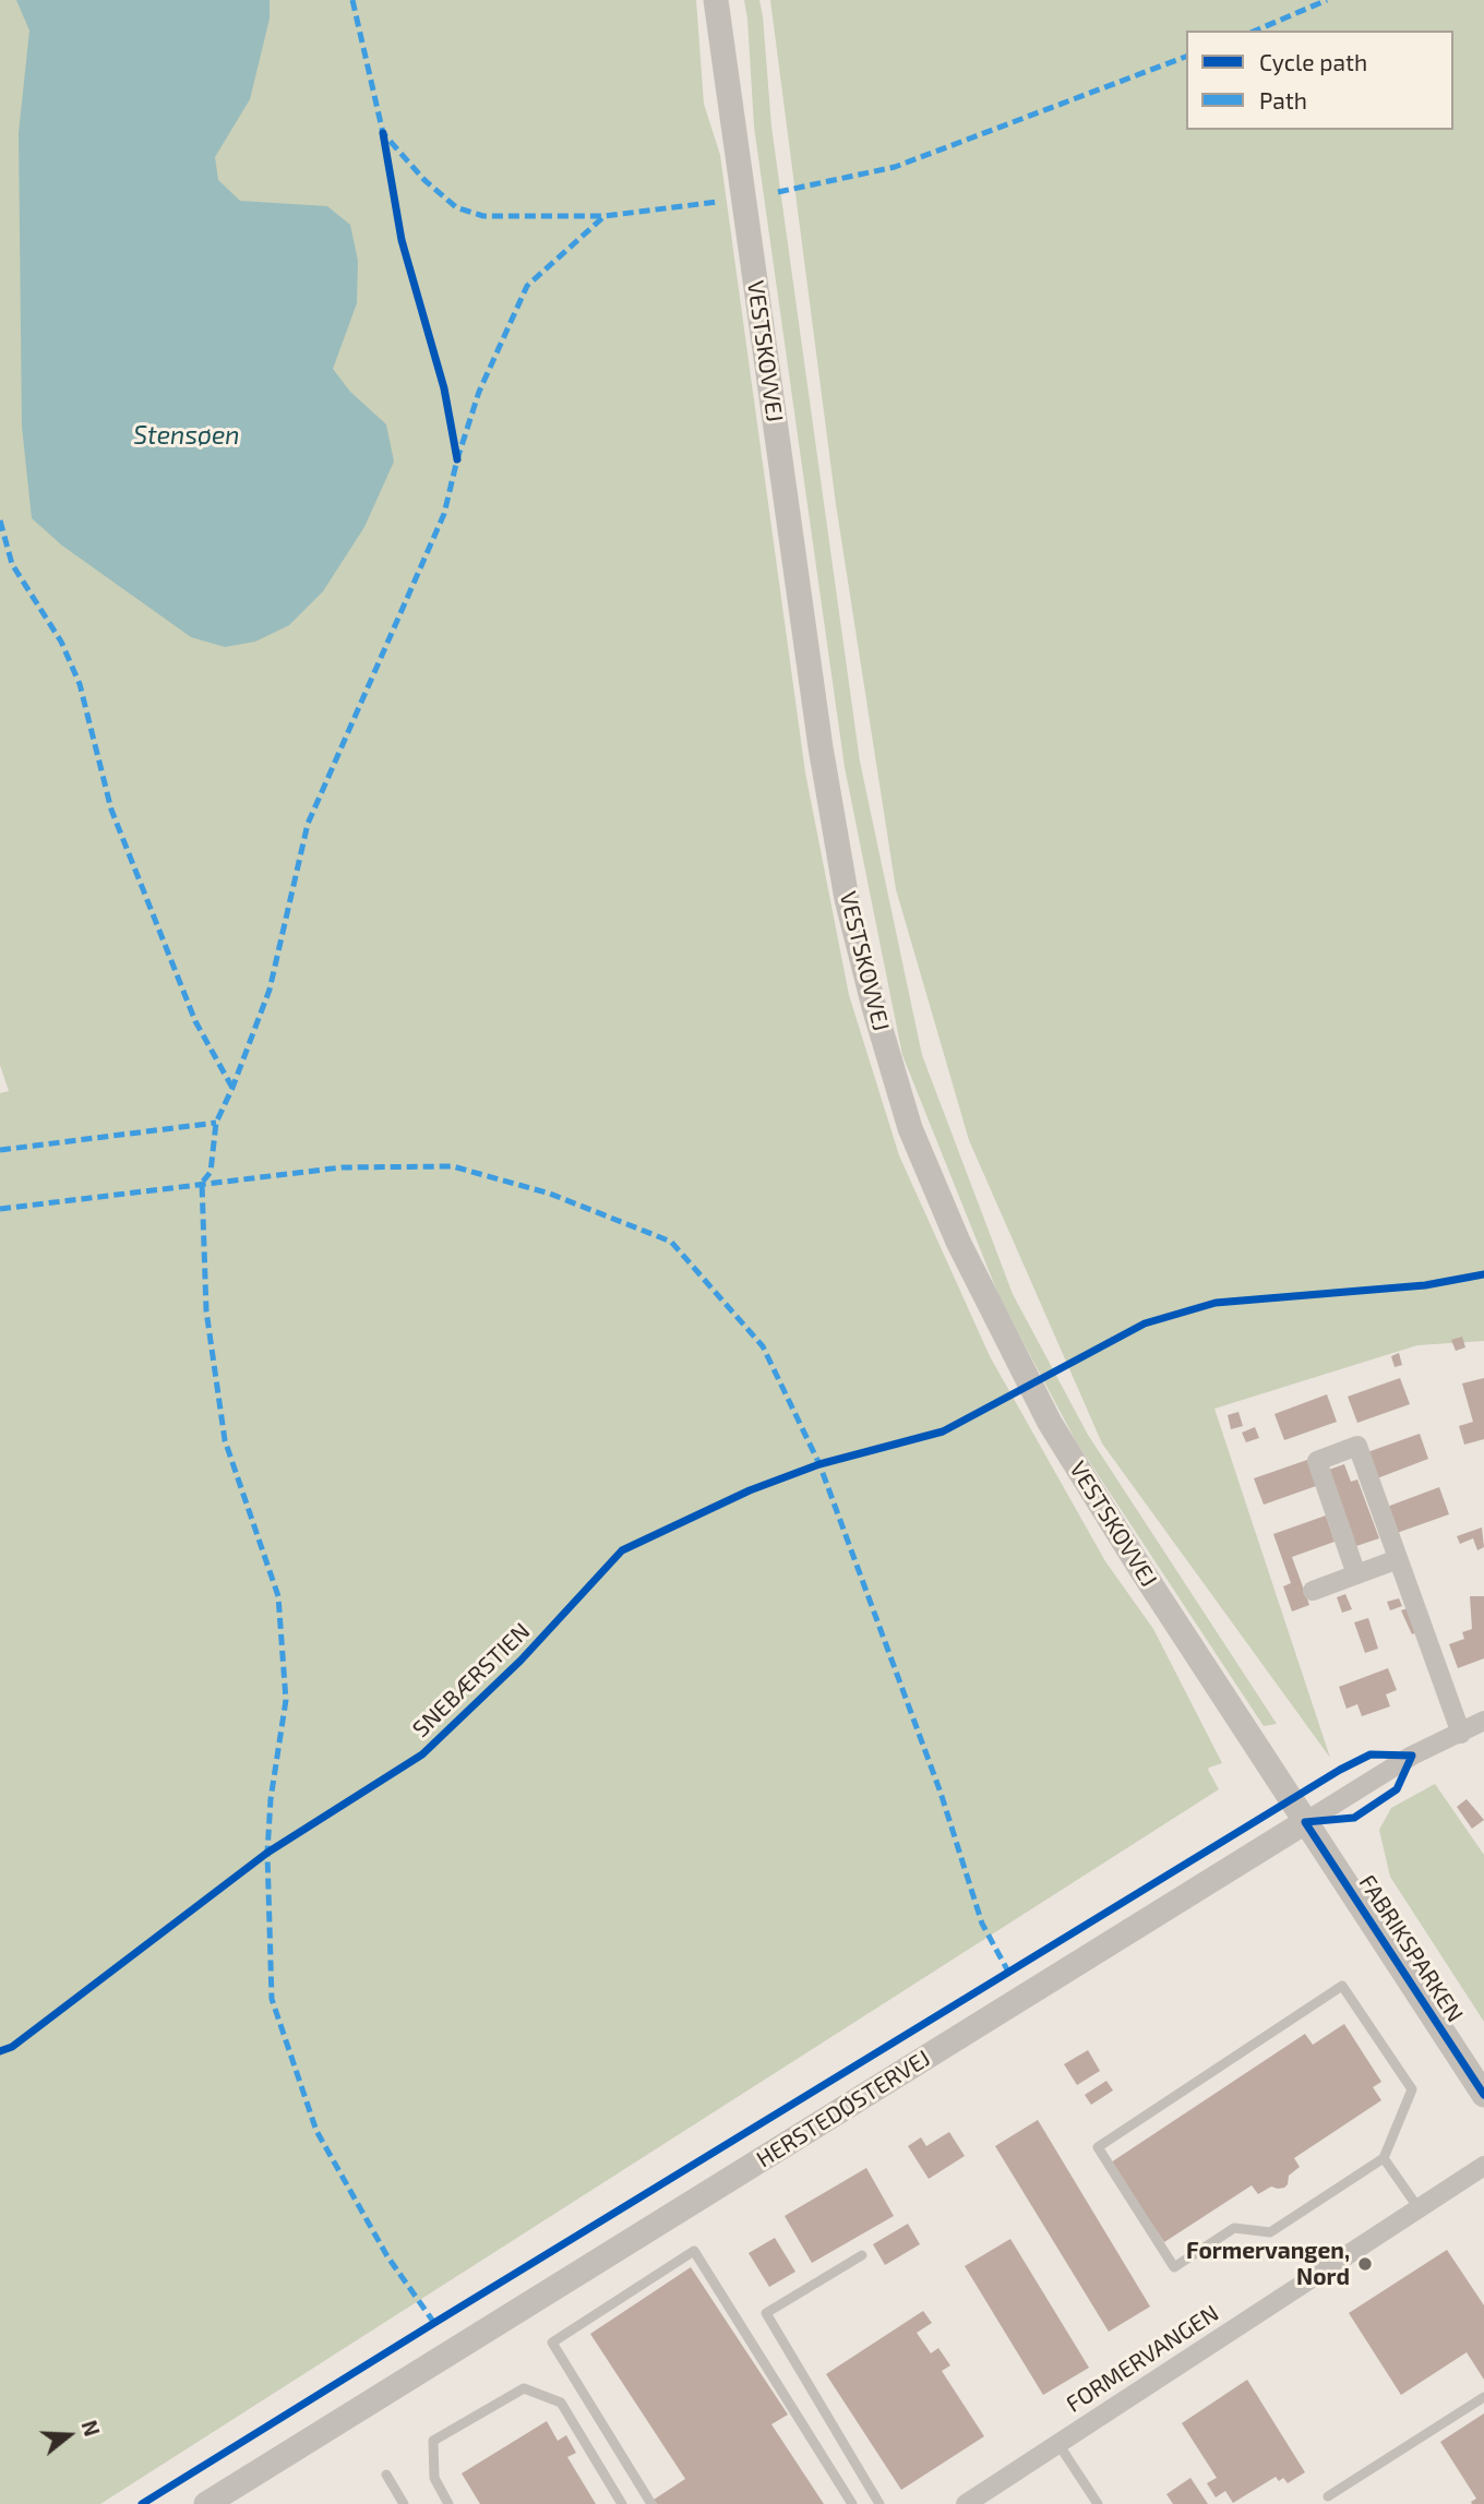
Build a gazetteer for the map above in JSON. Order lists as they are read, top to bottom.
{
  "streets": {
    "street": [
      "VESTSKOVVEJ",
      "FABRIKSPARKEN",
      "HERSTEDØSTERVEJ",
      "FORMERVANGEN"
    ],
    "cycle path": ["SNEBÆRSTIEN"]
  },
  "crossings": [
    ["VESTSKOVVEJ", "FABRIKSPARKEN"],
    ["VESTSKOVVEJ", "HERSTEDØSTERVEJ"],
    ["FABRIKSPARKEN", "HERSTEDØSTERVEJ"]
  ],
  "water": ["Stensøen"],
  "places": ["Formervangen, Nord"],
  "legend": ["Cycle path", "Path"],
  "north": "right"
}
